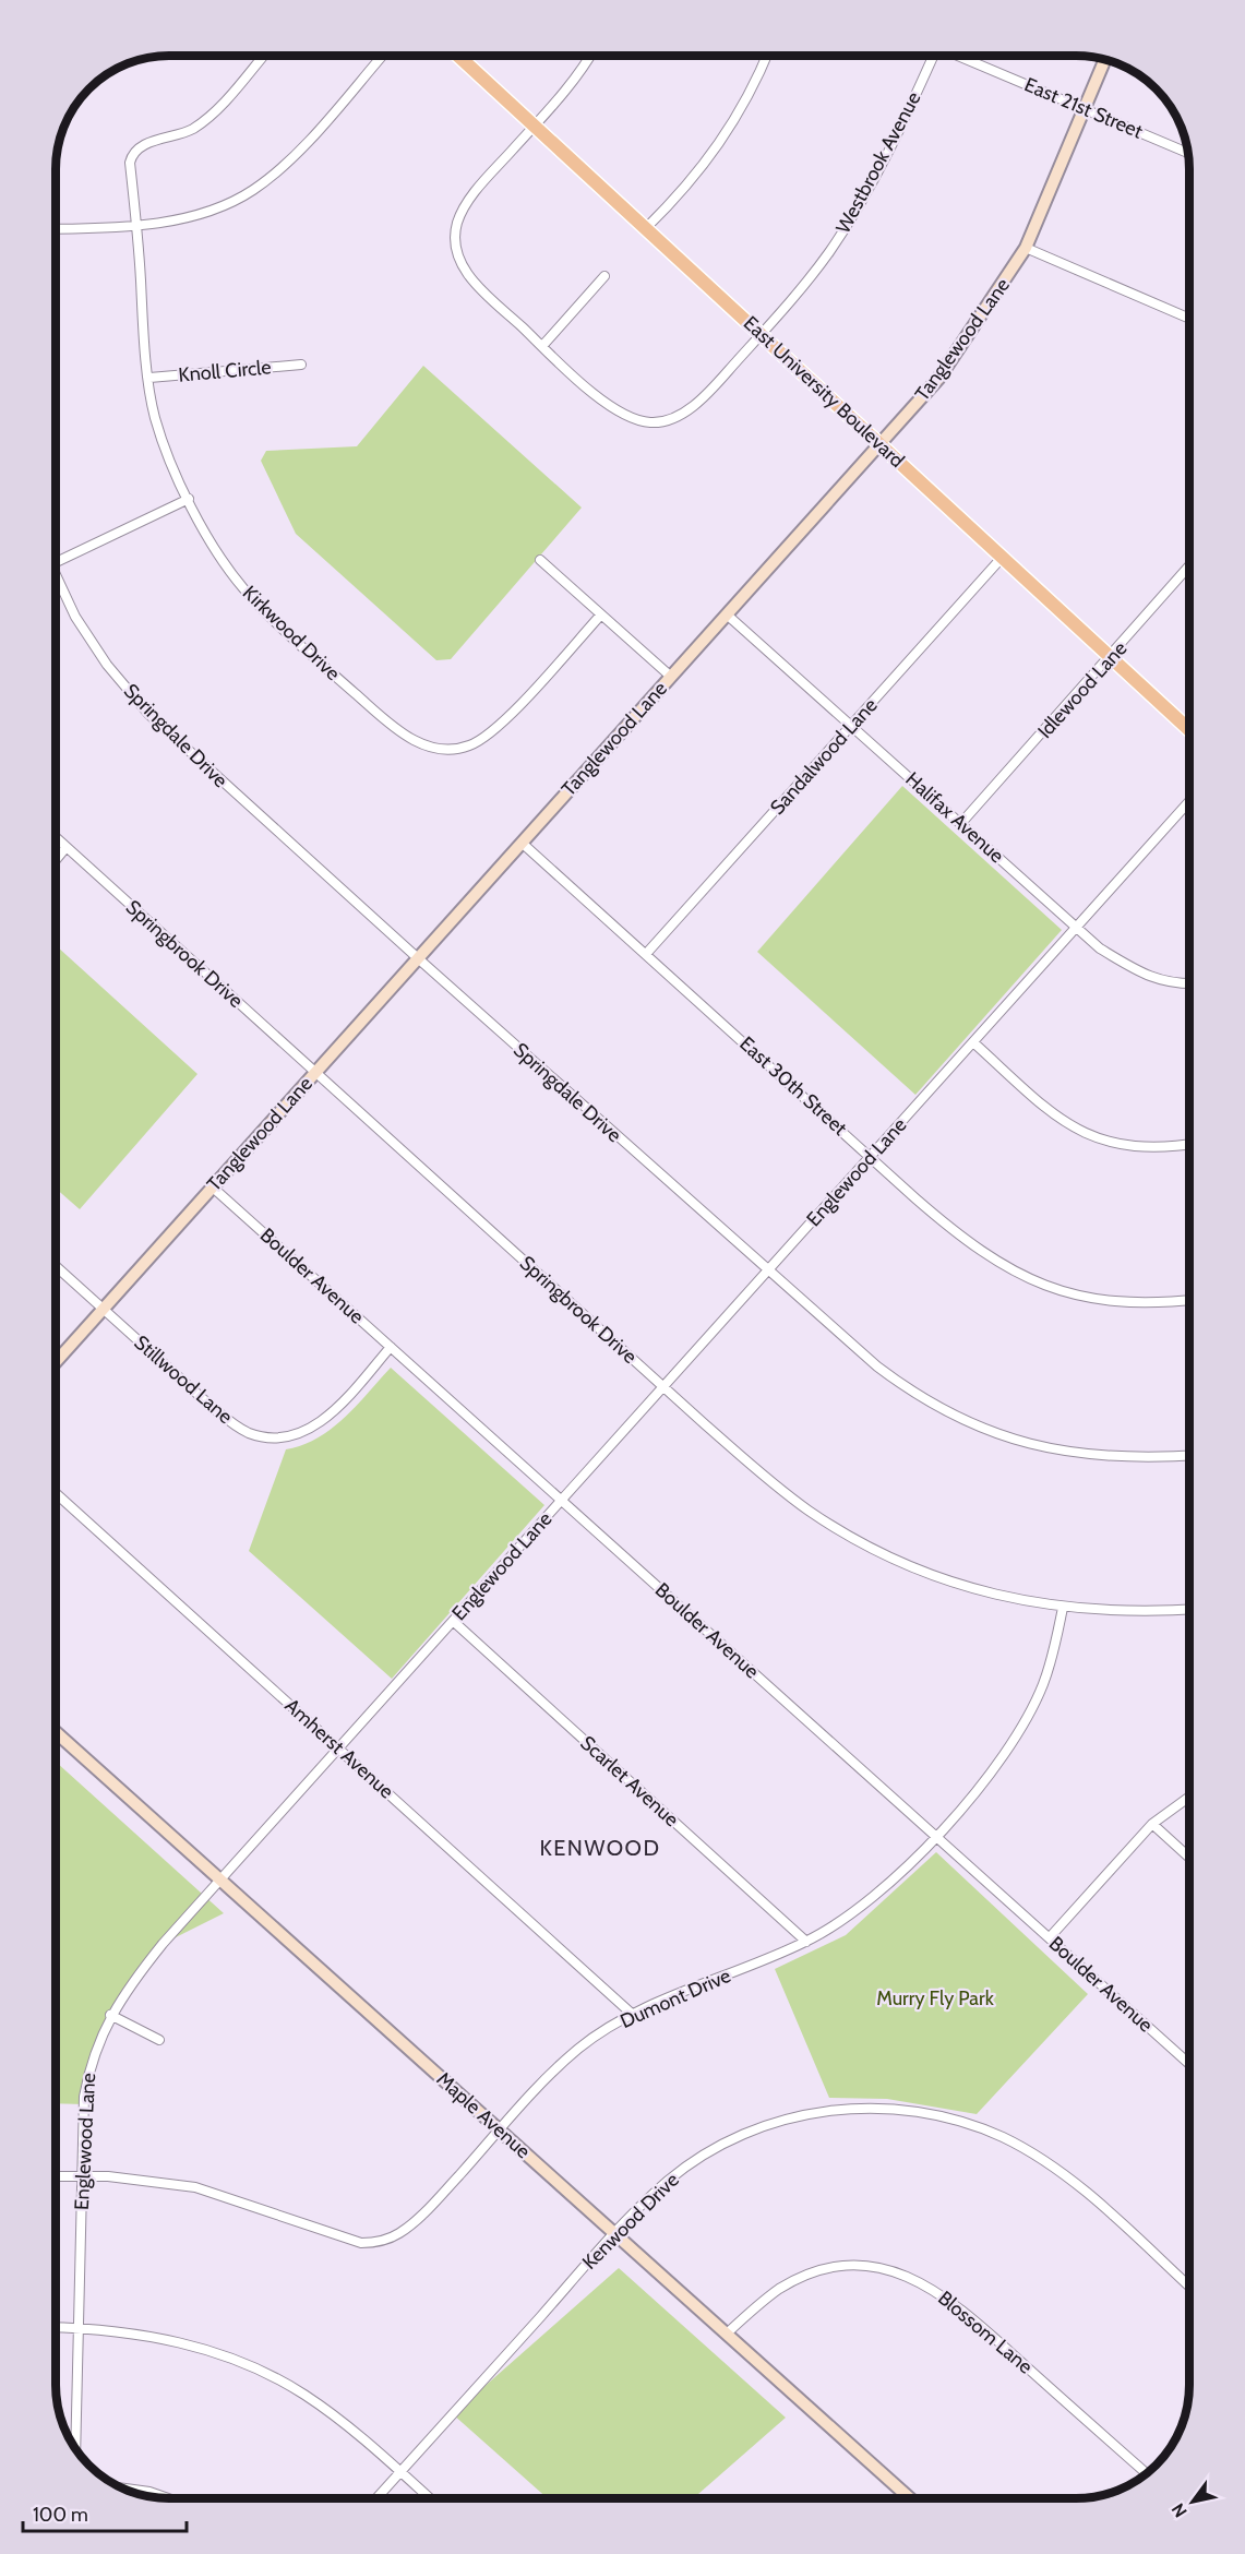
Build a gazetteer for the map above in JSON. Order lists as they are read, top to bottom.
{
  "streets": {
    "main road": ["Tanglewood Lane", "East University Boulevard", "Maple Avenue"],
    "street": [
      "East 21st Street",
      "Westbrook Avenue",
      "Knoll Circle",
      "Kirkwood Drive",
      "Idlewood Lane",
      "Springdale Drive",
      "Sandalwood Lane",
      "Halifax Avenue",
      "Springbrook Drive",
      "East 30th Street",
      "Englewood Lane",
      "Boulder Avenue",
      "Stillwood Lane",
      "Amherst Avenue",
      "Scarlet Avenue",
      "Dumont Drive",
      "Kenwood Drive",
      "Blossom Lane"
    ]
  },
  "crossings": [
    ["East 21st Street", "Tanglewood Lane"],
    ["Westbrook Avenue", "East University Boulevard"],
    ["Tanglewood Lane", "East University Boulevard"],
    ["Tanglewood Lane", "Springdale Drive"],
    ["Tanglewood Lane", "Halifax Avenue"],
    ["Tanglewood Lane", "Springbrook Drive"],
    ["Tanglewood Lane", "East 30th Street"],
    ["Tanglewood Lane", "Boulder Avenue"],
    ["Tanglewood Lane", "Stillwood Lane"],
    ["Knoll Circle", "Kirkwood Drive"],
    ["East University Boulevard", "Idlewood Lane"],
    ["East University Boulevard", "Sandalwood Lane"],
    ["Idlewood Lane", "Halifax Avenue"],
    ["Springdale Drive", "Englewood Lane"],
    ["Sandalwood Lane", "Halifax Avenue"],
    ["Sandalwood Lane", "East 30th Street"],
    ["Halifax Avenue", "Englewood Lane"],
    ["Springbrook Drive", "Englewood Lane"],
    ["Springbrook Drive", "Dumont Drive"],
    ["East 30th Street", "Englewood Lane"],
    ["Englewood Lane", "Boulder Avenue"],
    ["Englewood Lane", "Amherst Avenue"],
    ["Englewood Lane", "Scarlet Avenue"],
    ["Englewood Lane", "Dumont Drive"],
    ["Englewood Lane", "Maple Avenue"],
    ["Boulder Avenue", "Stillwood Lane"],
    ["Boulder Avenue", "Dumont Drive"],
    ["Amherst Avenue", "Dumont Drive"],
    ["Scarlet Avenue", "Dumont Drive"],
    ["Dumont Drive", "Maple Avenue"],
    ["Maple Avenue", "Kenwood Drive"],
    ["Maple Avenue", "Blossom Lane"]
  ],
  "districts": ["KENWOOD"],
  "parks": ["Murry Fly Park"],
  "scale_bar": "100 m",
  "north": "bottom left"
}
